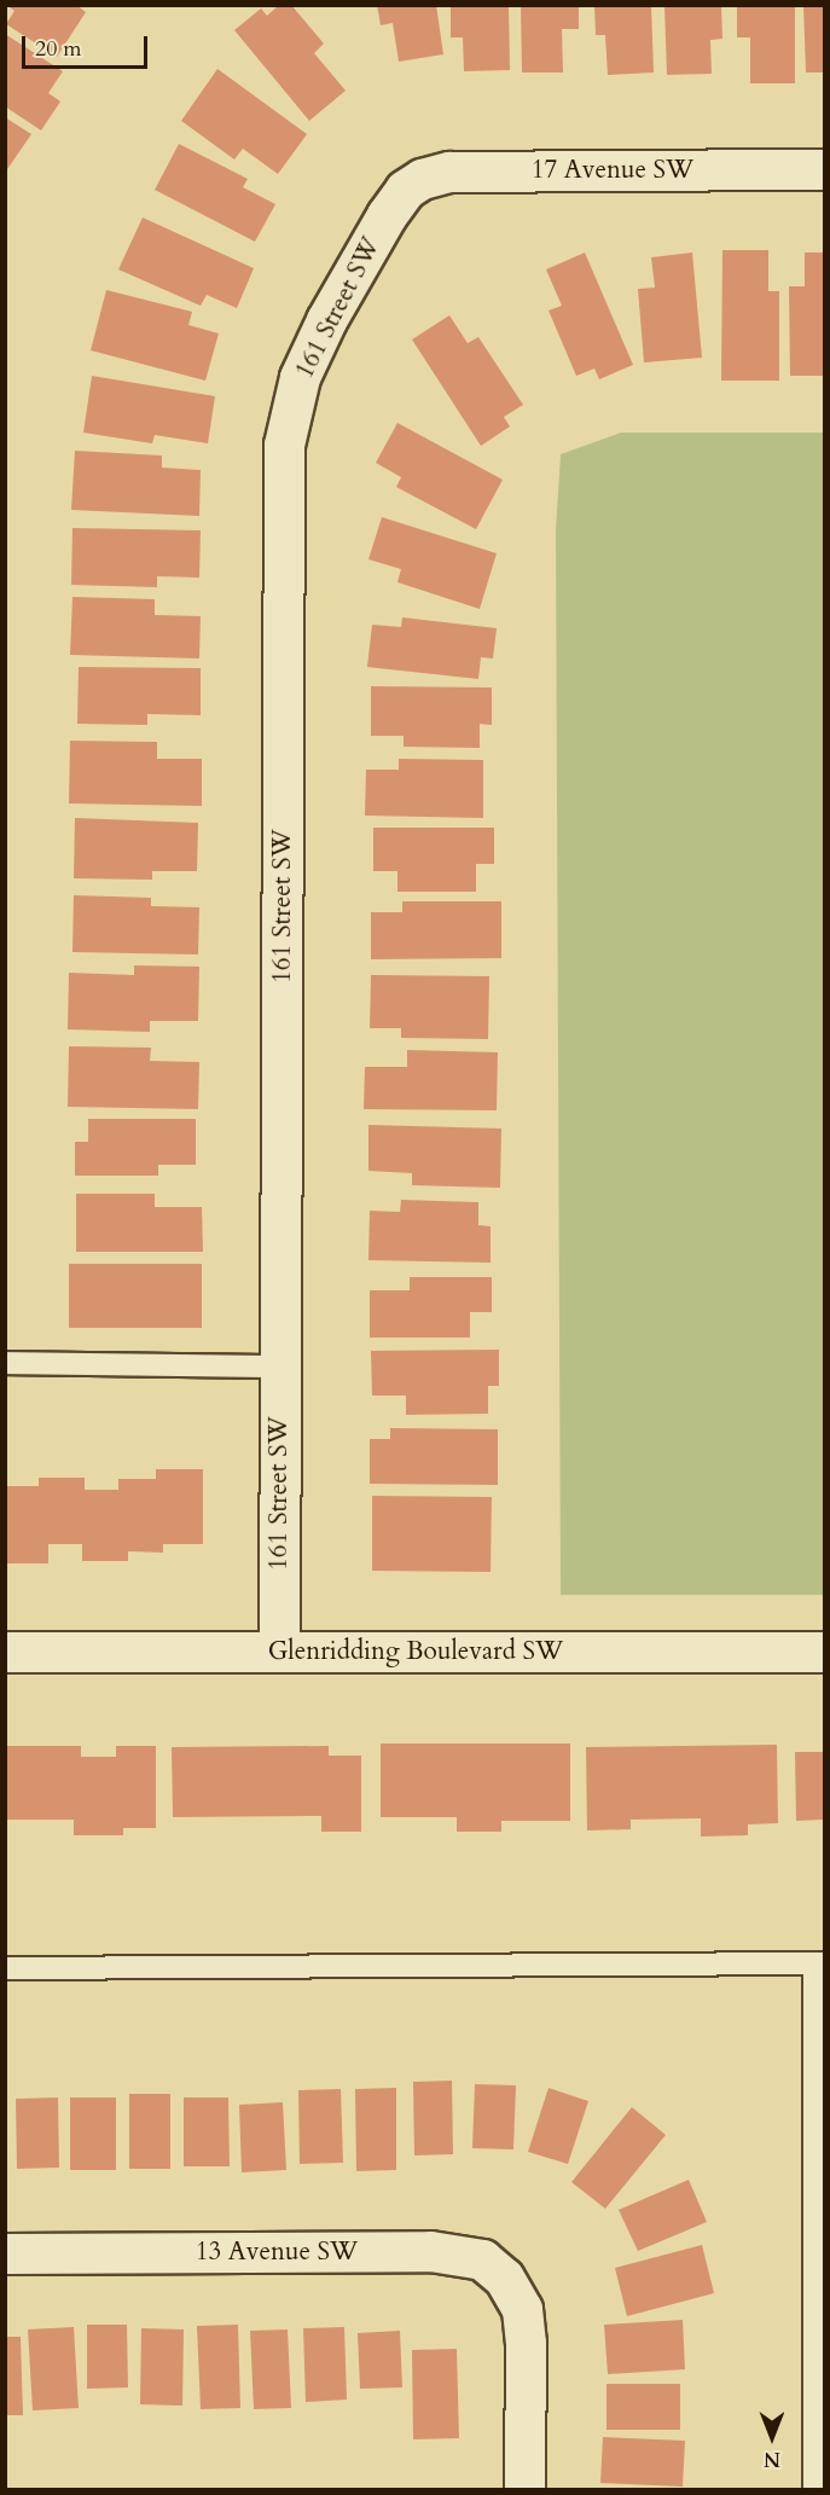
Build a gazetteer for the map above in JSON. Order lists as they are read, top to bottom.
{
  "streets": {
    "street": [
      "17 Avenue SW",
      "161 Street SW",
      "Glenridding Boulevard SW",
      "13 Avenue SW"
    ]
  },
  "crossings": [
    ["17 Avenue SW", "161 Street SW"],
    ["161 Street SW", "Glenridding Boulevard SW"]
  ],
  "scale_bar": "20 m",
  "north": "bottom"
}
